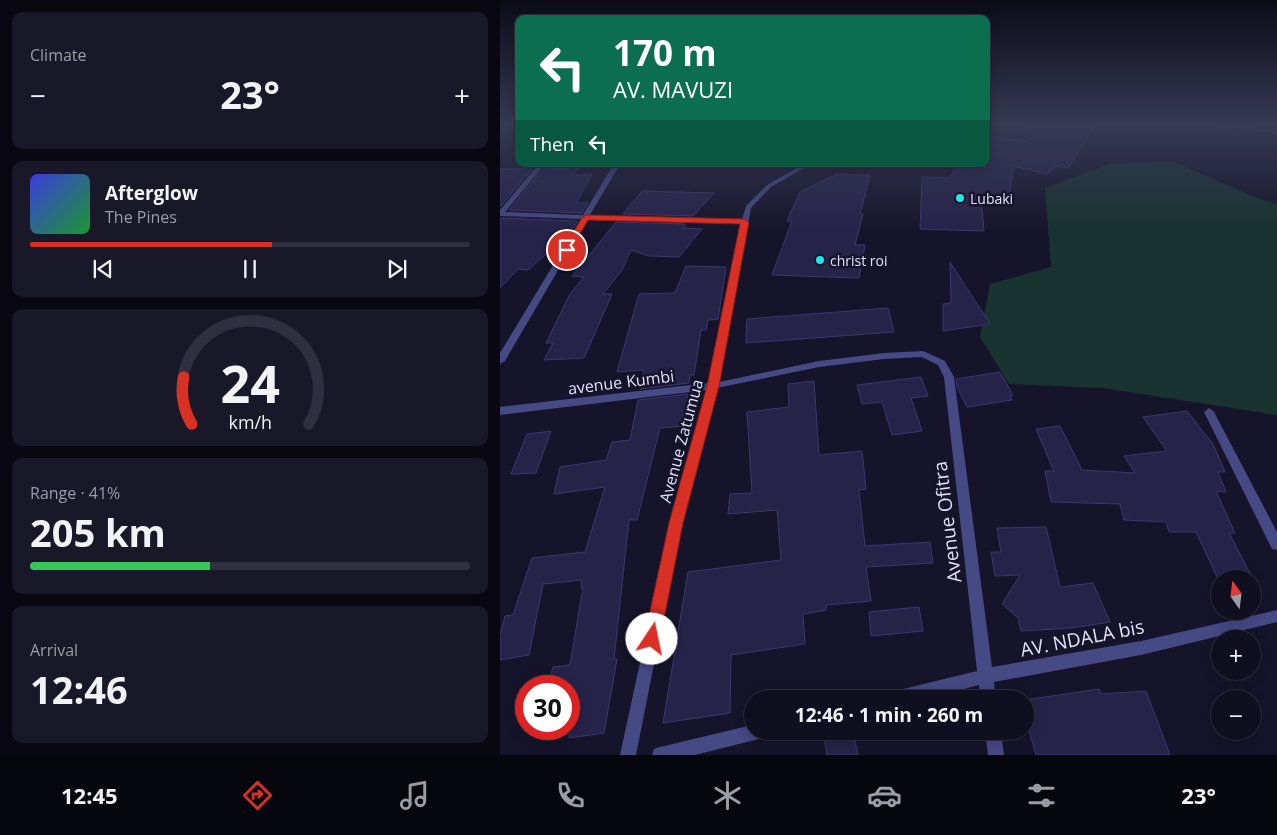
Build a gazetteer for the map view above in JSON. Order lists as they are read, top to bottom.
{
  "streets": {
    "street": [
      "avenue Kumbi",
      "Avenue Zatumua",
      "Avenue Ofitra",
      "AV. NDALA bis"
    ]
  },
  "crossings": [
    ["avenue Kumbi", "Avenue Zatumua"],
    ["avenue Kumbi", "Avenue Ofitra"],
    ["Avenue Ofitra", "AV. NDALA bis"]
  ],
  "places": ["Lubaki", "christ roi"],
  "north": "top",
  "page": {
    "tile": [
      "Climate",
      ["Range · 41%", "205 km"],
      ["Arrival", "12:46"]
    ],
    "turn": ["170 m", "AV. MAVUZI"],
    "heat": ["−", "23°", "+"],
    "then": "Then",
    "song": ["Afterglow", "The Pines"],
    "map_buttons": ["+", "−"],
    "limit": "30",
    "trip": "12:46 · 1 min · 260 m",
    "tabs": ["12:45", "23°"],
    "gauge": ["24", "km/h"]
  }
}
